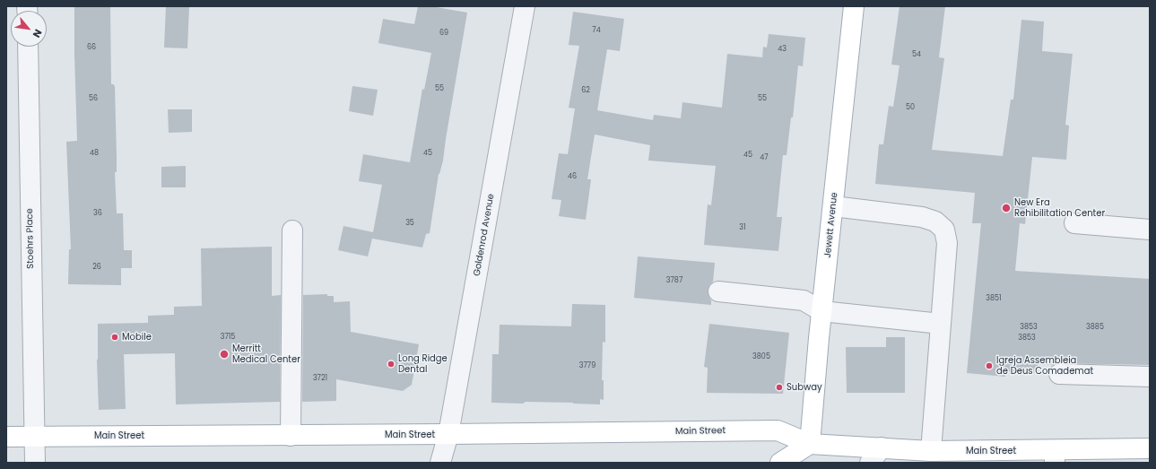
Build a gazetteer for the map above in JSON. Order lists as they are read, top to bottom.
{
  "streets": {
    "main road": ["Jewett Avenue", "Main Street"],
    "street": ["Goldenrod Avenue", "Stoehrs Place"]
  },
  "crossings": [
    ["Jewett Avenue", "Main Street"],
    ["Goldenrod Avenue", "Main Street"],
    ["Stoehrs Place", "Main Street"]
  ],
  "places": [
    "New Era Rehibilitation Center",
    "Mobile",
    "Merritt Medical Center",
    "Long Ridge Dental",
    "Igreja Assembleia de Deus Comademat",
    "Subway"
  ],
  "house_numbers": [
    "74",
    "69",
    "66",
    "43",
    "54",
    "55",
    "62",
    "56",
    "55",
    "50",
    "48",
    "45",
    "45",
    "47",
    "46",
    "36",
    "35",
    "31",
    "26",
    "3787",
    "3851",
    "3853",
    "3885",
    "3715",
    "3853",
    "3805",
    "3779",
    "3721"
  ],
  "north": "bottom right"
}
